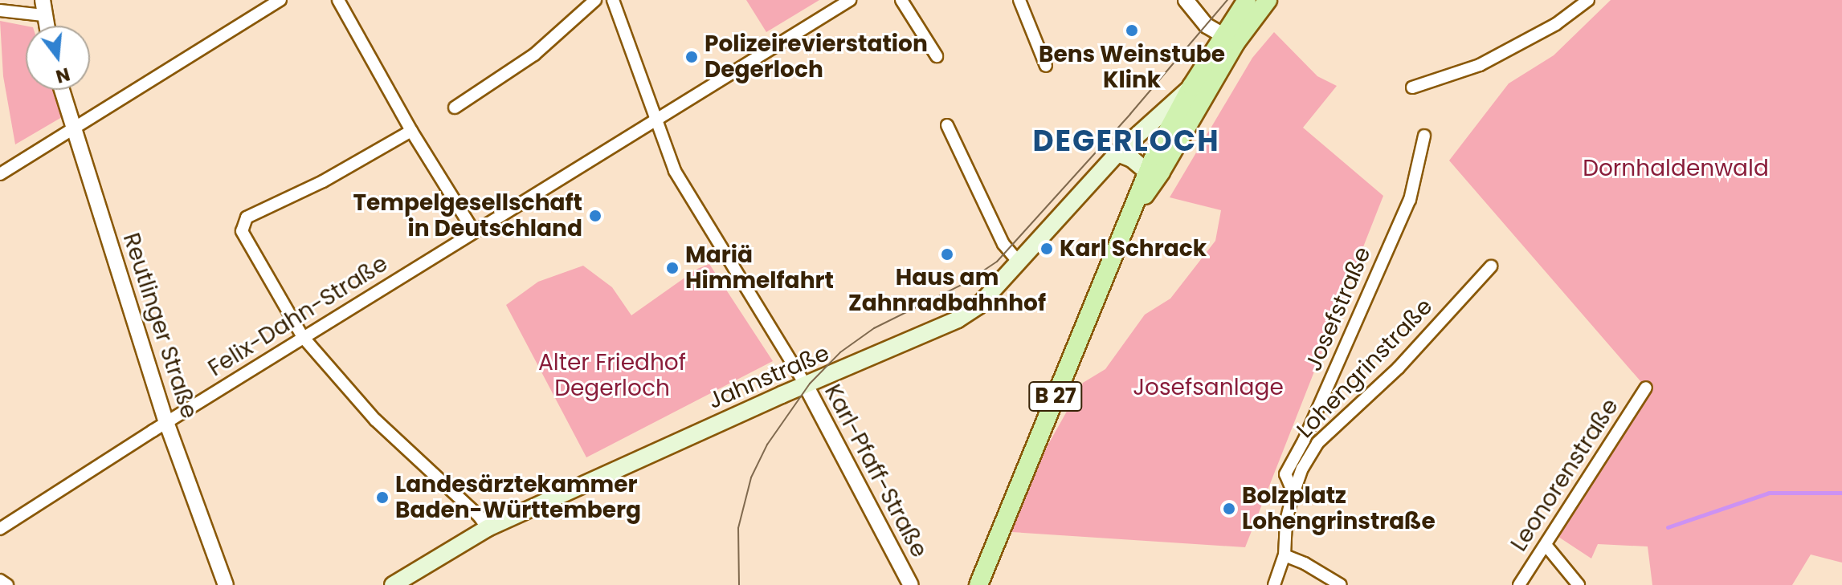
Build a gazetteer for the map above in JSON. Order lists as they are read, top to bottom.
{
  "streets": {
    "main road": ["Jahnstraße", "B 27"],
    "street": [
      "Josefstraße",
      "Felix-Dahn-Straße",
      "Reutlinger Straße",
      "Lohengrinstraße",
      "Karl-Pfaff-Straße",
      "Leonorenstraße"
    ]
  },
  "crossings": [
    ["Josefstraße", "Lohengrinstraße"],
    ["Felix-Dahn-Straße", "Reutlinger Straße"],
    ["Felix-Dahn-Straße", "Karl-Pfaff-Straße"],
    ["Jahnstraße", "B 27"],
    ["Jahnstraße", "Karl-Pfaff-Straße"]
  ],
  "districts": ["DEGERLOCH"],
  "parks": ["Dornhaldenwald", "Alter Friedhof Degerloch", "Josefsanlage"],
  "places": [
    "Bens Weinstube Klink",
    "Polizeirevierstation Degerloch",
    "Tempelgesellschaft in Deutschland",
    "Karl Schrack",
    "Haus am Zahnradbahnhof",
    "Mariä Himmelfahrt",
    "Landesärztekammer Baden-Württemberg",
    "Bolzplatz Lohengrinstraße"
  ],
  "north": "bottom"
}
